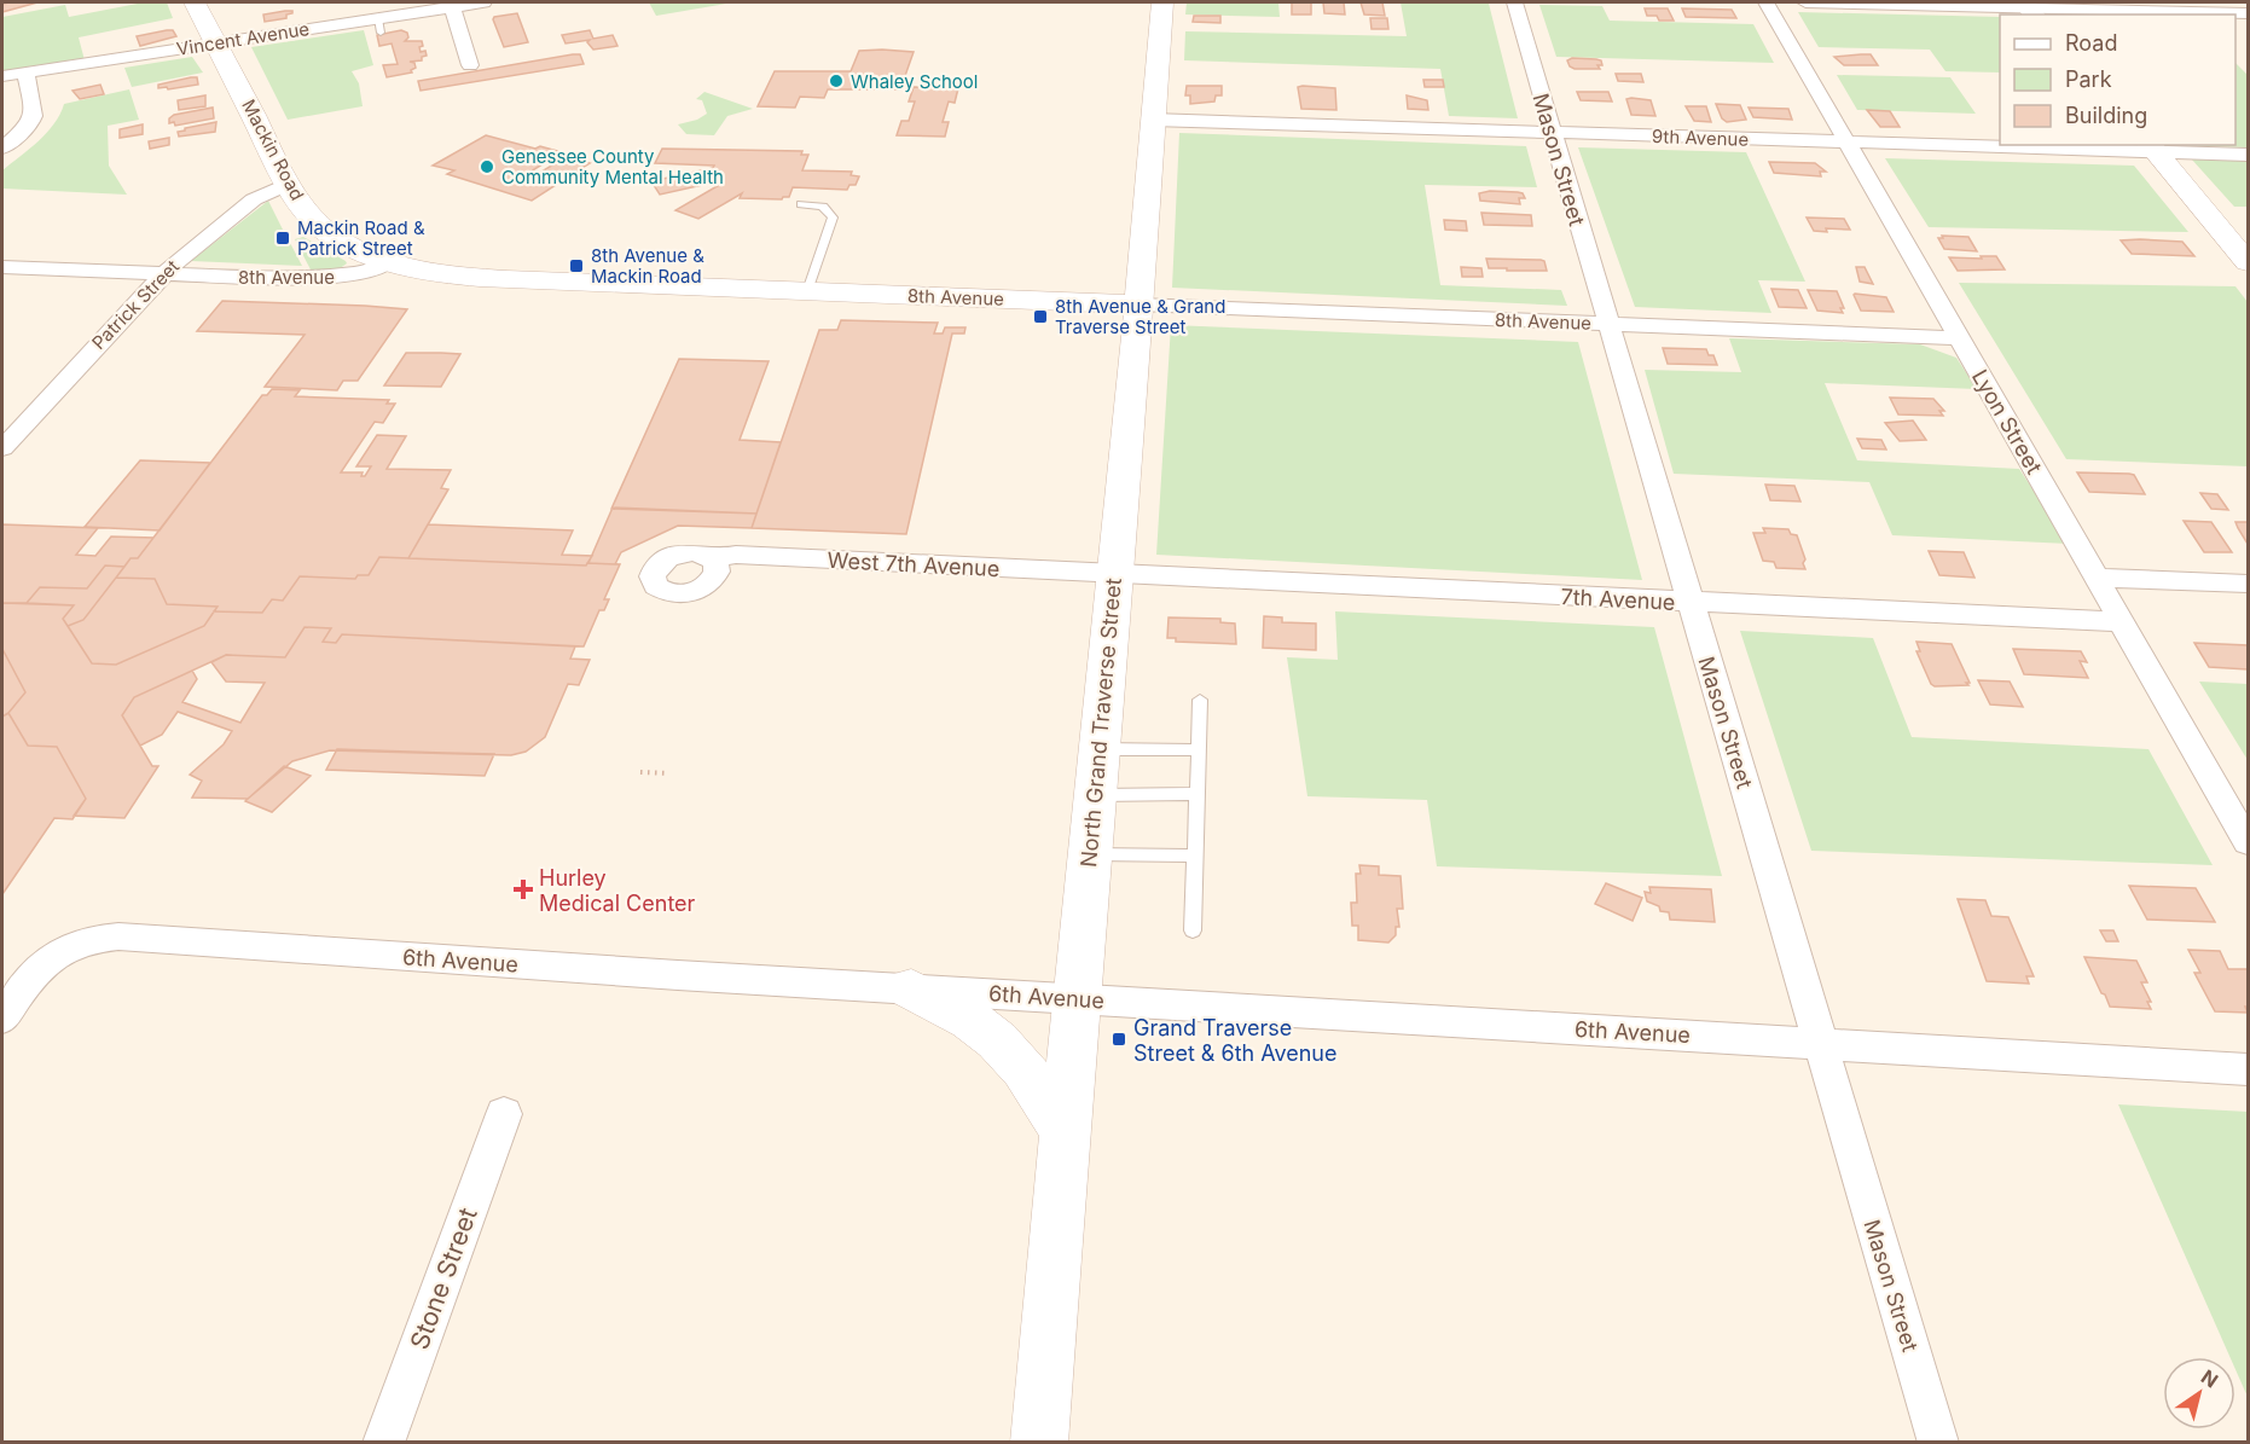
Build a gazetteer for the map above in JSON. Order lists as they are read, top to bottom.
{
  "streets": {
    "street": [
      "Vincent Avenue",
      "9th Avenue",
      "Mackin Road",
      "Mason Street",
      "8th Avenue",
      "Patrick Street",
      "Lyon Street",
      "West 7th Avenue",
      "7th Avenue",
      "North Grand Traverse Street",
      "6th Avenue",
      "Stone Street"
    ]
  },
  "crossings": [
    ["Vincent Avenue", "Mackin Road"],
    ["9th Avenue", "Mason Street"],
    ["9th Avenue", "Lyon Street"],
    ["9th Avenue", "North Grand Traverse Street"],
    ["Mackin Road", "8th Avenue"],
    ["Mackin Road", "Patrick Street"],
    ["Mason Street", "8th Avenue"],
    ["Mason Street", "7th Avenue"],
    ["Mason Street", "6th Avenue"],
    ["8th Avenue", "Patrick Street"],
    ["8th Avenue", "Lyon Street"],
    ["8th Avenue", "North Grand Traverse Street"],
    ["Lyon Street", "7th Avenue"],
    ["West 7th Avenue", "7th Avenue"],
    ["West 7th Avenue", "North Grand Traverse Street"],
    ["7th Avenue", "North Grand Traverse Street"],
    ["North Grand Traverse Street", "6th Avenue"]
  ],
  "places": {
    "other": ["Whaley School", "Genessee County Community Mental Health"],
    "transit": [
      "Mackin Road & Patrick Street",
      "8th Avenue & Mackin Road",
      "8th Avenue & Grand Traverse Street",
      "Grand Traverse Street & 6th Avenue"
    ],
    "health": ["Hurley Medical Center"]
  },
  "legend": ["Road", "Park", "Building"],
  "north": "top right"
}
